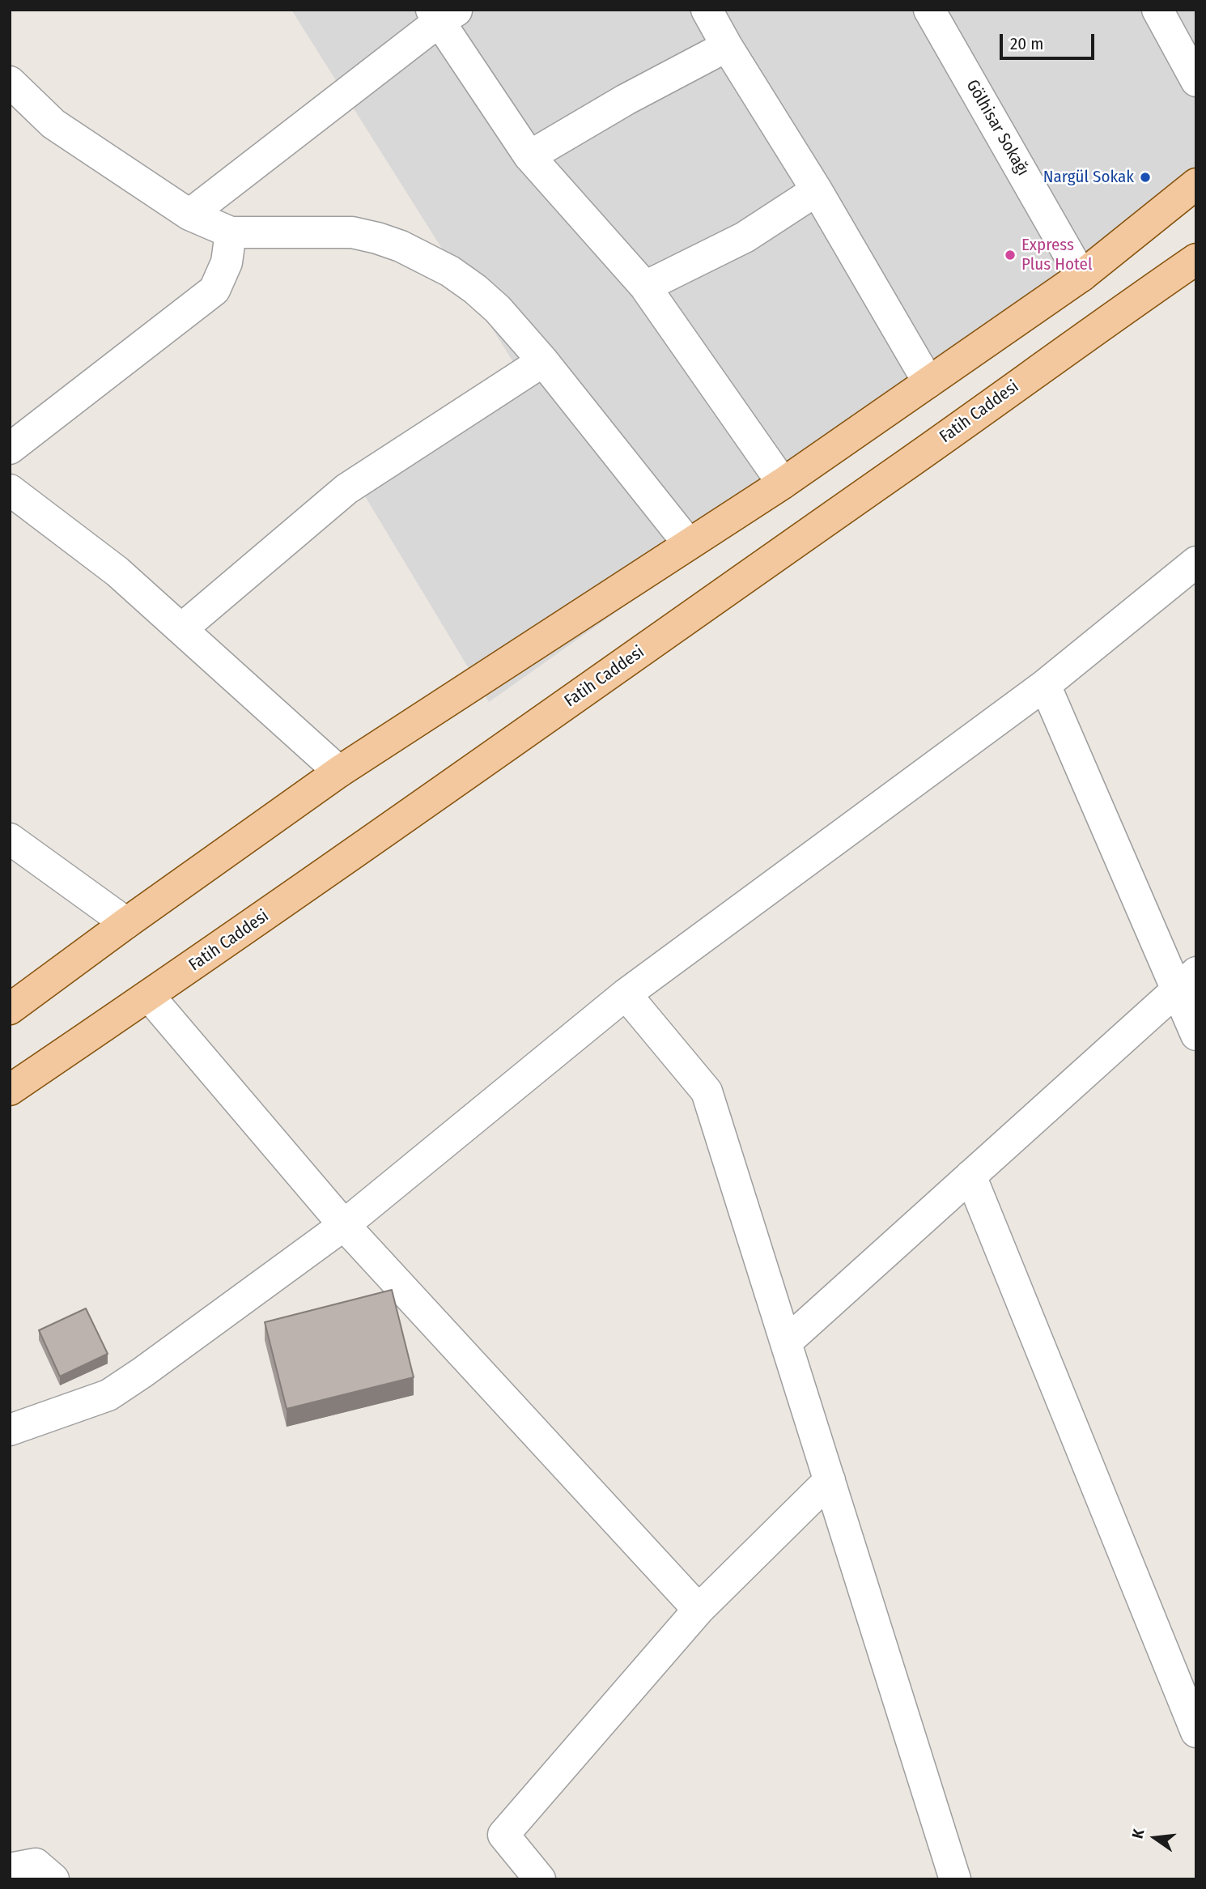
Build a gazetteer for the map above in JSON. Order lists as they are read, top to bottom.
{
  "streets": {
    "main road": ["Fatih Caddesi"],
    "street": ["Gölhisar Sokağı"]
  },
  "places": ["Nargül Sokak", "Express Plus Hotel"],
  "scale_bar": "20 m",
  "north": "left"
}
